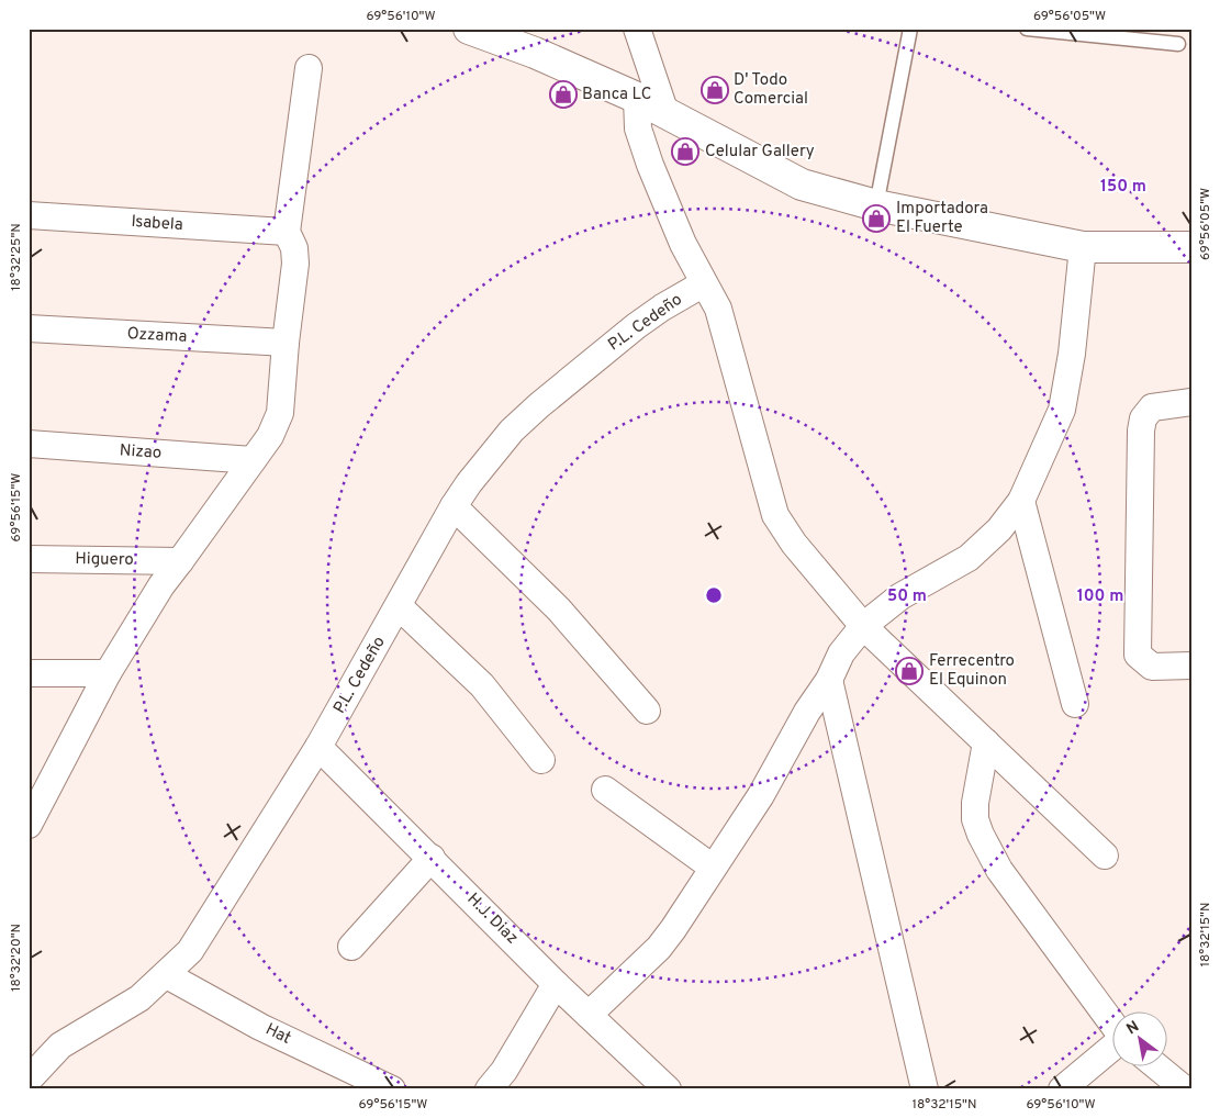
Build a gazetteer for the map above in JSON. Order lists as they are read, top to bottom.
{
  "streets": {
    "street": [
      "Isabela",
      "P.L. Cedeño",
      "Ozzama",
      "Nizao",
      "Higuero",
      "H.J. Diaz",
      "Hat"
    ]
  },
  "crossings": [
    ["P.L. Cedeño", "H.J. Diaz"],
    ["P.L. Cedeño", "Hat"]
  ],
  "places": {
    "shop": [
      "D' Todo Comercial",
      "Banca LC",
      "Celular Gallery",
      "Importadora El Fuerte",
      "Ferrecentro El Equinon"
    ]
  },
  "north": "top left",
  "coordinates": [
    "69°56'10\"W",
    "69°56'05\"W",
    "18°32'25\"N",
    "69°56'15\"W",
    "18°32'15\"N",
    "18°32'20\"N"
  ],
  "rings": ["150 m", "50 m", "100 m"]
}
